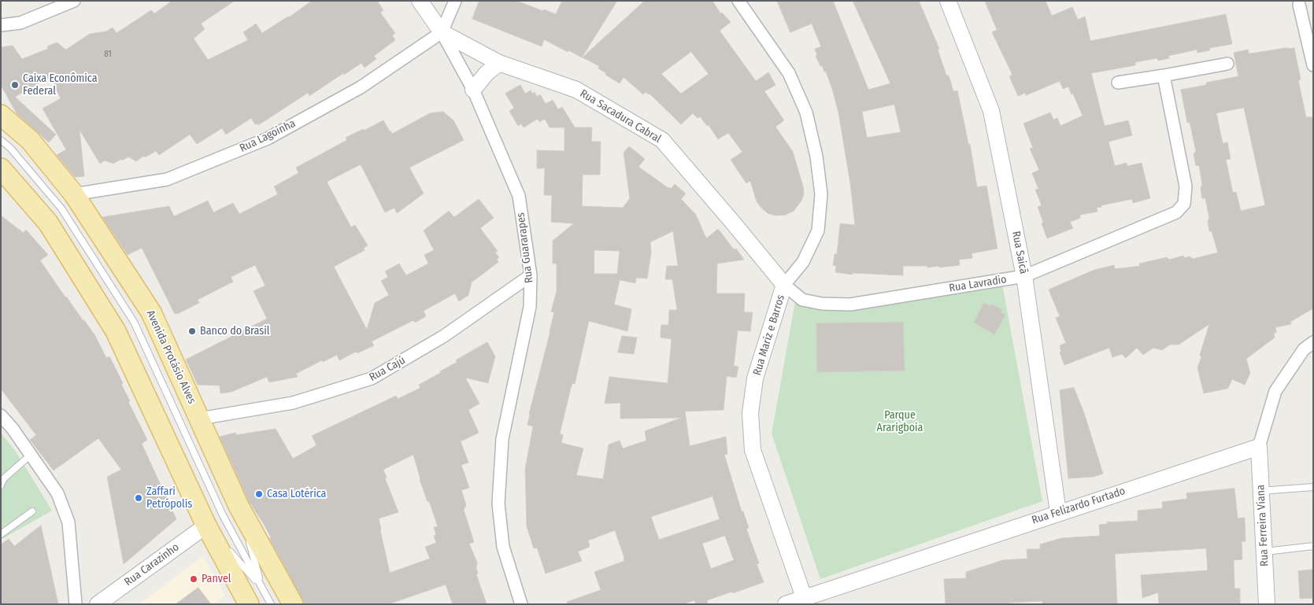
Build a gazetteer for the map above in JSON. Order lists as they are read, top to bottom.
{
  "streets": {
    "main road": ["Avenida Protásio Alves"],
    "street": [
      "Rua Sacadura Cabral",
      "Rua Lagoinha",
      "Rua Guararapes",
      "Rua Saicã",
      "Rua Lavradio",
      "Rua Mariz e Barros",
      "Rua Cajú",
      "Rua Felizardo Furtado",
      "Rua Ferreira Viana",
      "Rua Carazinho"
    ]
  },
  "crossings": [
    ["Rua Sacadura Cabral", "Rua Lagoinha"],
    ["Rua Sacadura Cabral", "Rua Guararapes"],
    ["Rua Sacadura Cabral", "Rua Lavradio"],
    ["Rua Sacadura Cabral", "Rua Mariz e Barros"],
    ["Rua Lagoinha", "Rua Guararapes"],
    ["Rua Lagoinha", "Avenida Protásio Alves"],
    ["Rua Guararapes", "Rua Cajú"],
    ["Rua Saicã", "Rua Lavradio"],
    ["Rua Saicã", "Rua Felizardo Furtado"],
    ["Rua Lavradio", "Rua Mariz e Barros"],
    ["Rua Mariz e Barros", "Rua Felizardo Furtado"],
    ["Avenida Protásio Alves", "Rua Cajú"],
    ["Rua Felizardo Furtado", "Rua Ferreira Viana"]
  ],
  "parks": ["Parque Ararigboia"],
  "places": [
    "Caixa Econômica Federal",
    "Banco do Brasil",
    "Casa Lotérica",
    "Zaffari Petrópolis",
    "Panvel"
  ],
  "house_numbers": ["81"]
}
